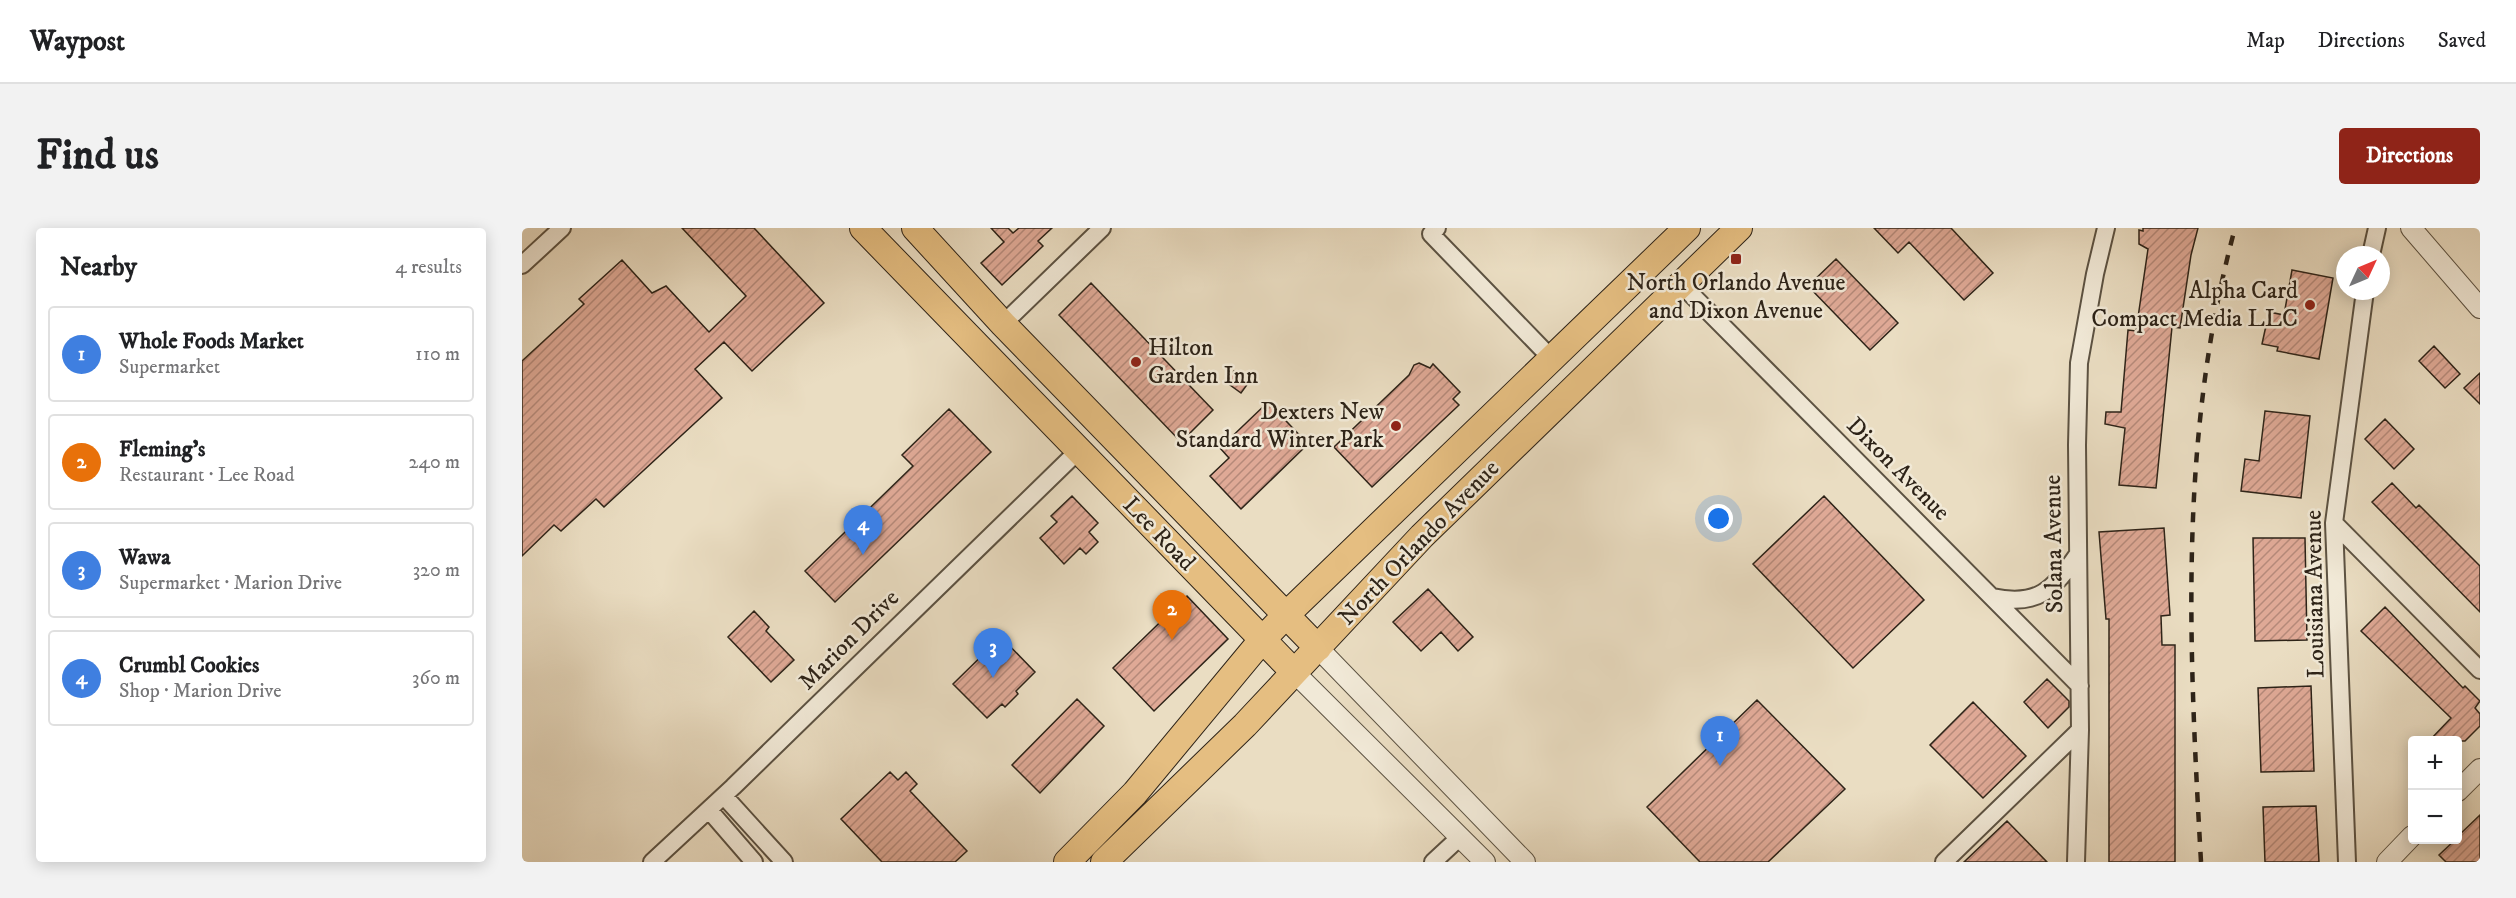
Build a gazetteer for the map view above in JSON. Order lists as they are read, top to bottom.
{
  "streets": {
    "main road": ["Lee Road", "North Orlando Avenue"],
    "street": [
      "Dixon Avenue",
      "Solana Avenue",
      "Louisiana Avenue",
      "Marion Drive"
    ]
  },
  "crossings": [
    ["Dixon Avenue", "North Orlando Avenue"],
    ["Dixon Avenue", "Solana Avenue"],
    ["Lee Road", "North Orlando Avenue"],
    ["Lee Road", "Marion Drive"]
  ],
  "places": {
    "transit": ["North Orlando Avenue and Dixon Avenue"],
    "other": ["Alpha Card Compact Media LLC", "Hilton Garden Inn", "Dexters New Standard Winter Park"]
  },
  "north": "top right",
  "page": {
    "header": "Waypost",
    "nav": ["Map", "Directions", "Saved"],
    "buttons": "Directions",
    "title": "Find us",
    "heading": ["Nearby", "4 results"],
    "list": [
      {
        "mark": "1",
        "name": "Whole Foods Market",
        "note": "Supermarket",
        "value": "110 m"
      },
      {
        "mark": "2",
        "name": "Fleming's",
        "note": "Restaurant · Lee Road",
        "value": "240 m"
      },
      {
        "mark": "3",
        "name": "Wawa",
        "note": "Supermarket · Marion Drive",
        "value": "320 m"
      },
      {
        "mark": "4",
        "name": "Crumbl Cookies",
        "note": "Shop · Marion Drive",
        "value": "360 m"
      }
    ],
    "pins": [
      "4",
      "2",
      "3",
      "1"
    ],
    "map_buttons": ["+", "−"]
  }
}
